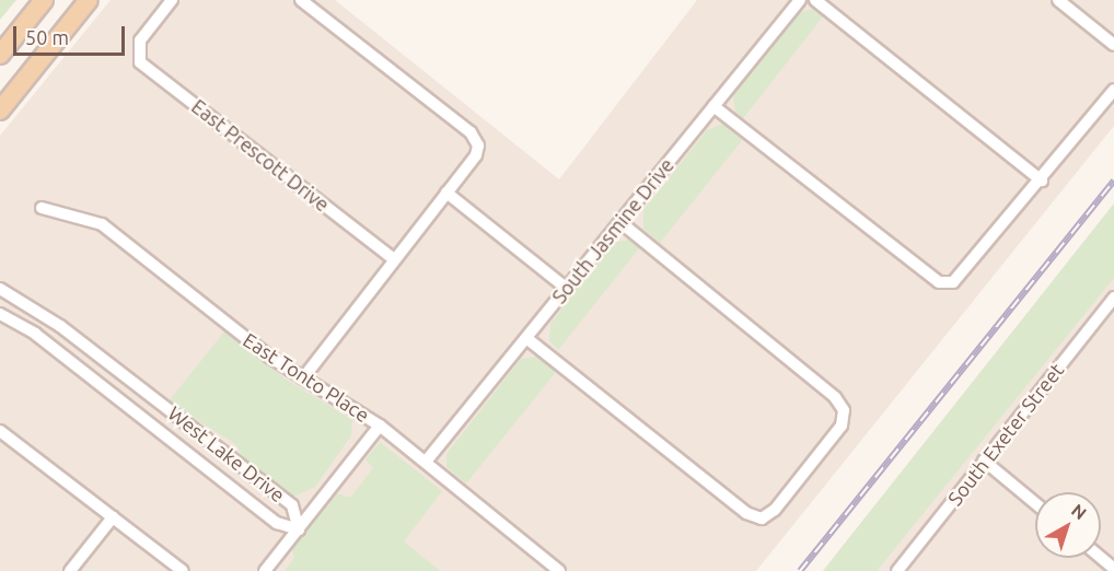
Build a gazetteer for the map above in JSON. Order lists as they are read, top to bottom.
{
  "streets": {
    "street": [
      "East Prescott Drive",
      "South Jasmine Drive",
      "East Tonto Place",
      "South Exeter Street",
      "West Lake Drive"
    ]
  },
  "crossings": [
    ["South Jasmine Drive", "East Tonto Place"]
  ],
  "scale_bar": "50 m",
  "north": "top right"
}
